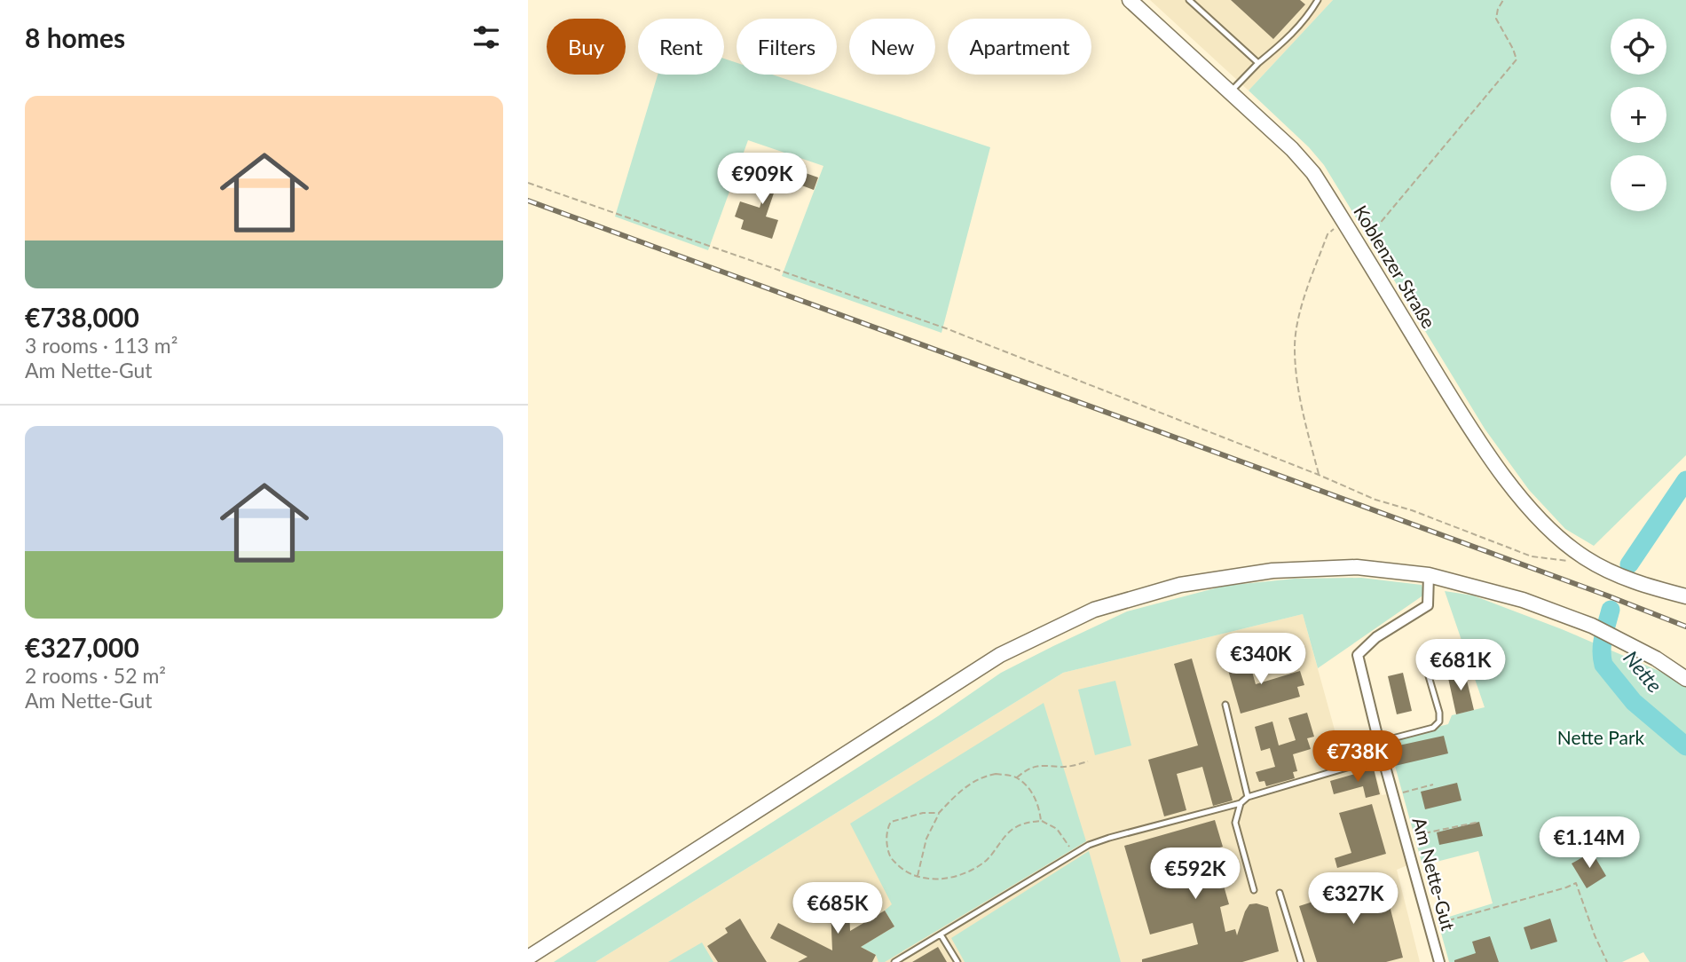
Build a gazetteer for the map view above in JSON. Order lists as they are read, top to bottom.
{
  "streets": {
    "main road": ["Koblenzer Straße"],
    "street": ["Am Nette-Gut"]
  },
  "water": ["Nette"],
  "parks": ["Nette Park"],
  "page": {
    "heading": "8 homes",
    "map_buttons": ["+", "−"],
    "chip": [
      "Buy",
      "Rent",
      "Filters",
      "New",
      "Apartment"
    ],
    "list": [
      {
        "name": "€738,000",
        "note": "3 rooms · 113 m² · Am Nette-Gut"
      },
      {
        "name": "€327,000",
        "note": "2 rooms · 52 m² · Am Nette-Gut"
      }
    ],
    "price": [
      "€909K",
      "€340K",
      "€681K",
      "€738K",
      "€1.14M",
      "€592K",
      "€327K",
      "€685K"
    ]
  }
}
